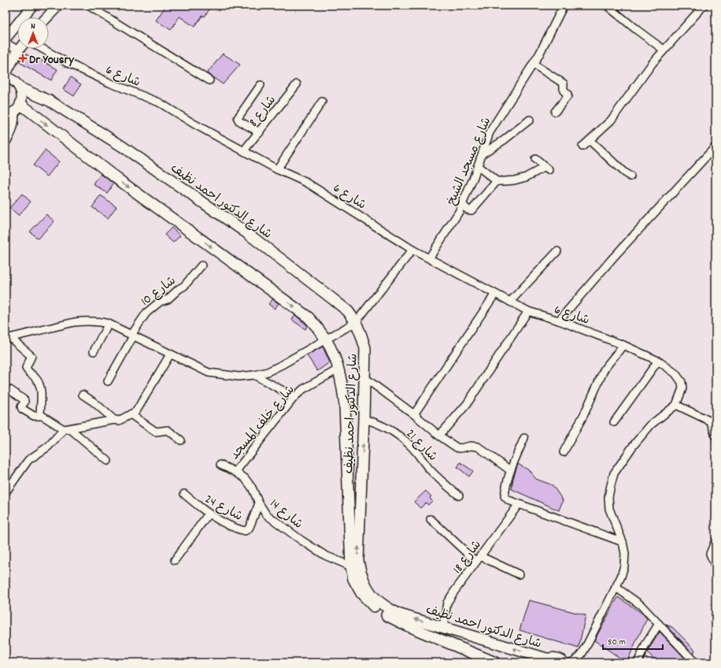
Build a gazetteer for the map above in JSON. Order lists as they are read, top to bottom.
{
  "streets": {
    "main road": ["شارع الدكتور احمد نظيف"],
    "street": [
      "شارع 6",
      "شارع 8",
      "شارع مسجد الشيخ",
      "شارع 10",
      "شارع خلف المسجد",
      "شارع 21",
      "شارع 24",
      "شارع 14",
      "شارع 18"
    ]
  },
  "crossings": [
    ["شارع 6", "شارع 8"],
    ["شارع 6", "شارع مسجد الشيخ"],
    ["شارع الدكتور احمد نظيف", "شارع خلف المسجد"],
    ["شارع الدكتور احمد نظيف", "شارع 21"],
    ["شارع الدكتور احمد نظيف", "شارع 14"],
    ["شارع الدكتور احمد نظيف", "شارع 18"],
    ["شارع خلف المسجد", "شارع 14"],
    ["شارع 24", "شارع 14"]
  ],
  "places": {
    "health": ["Dr Yousry"]
  },
  "scale_bar": "50 m",
  "north": "top"
}
